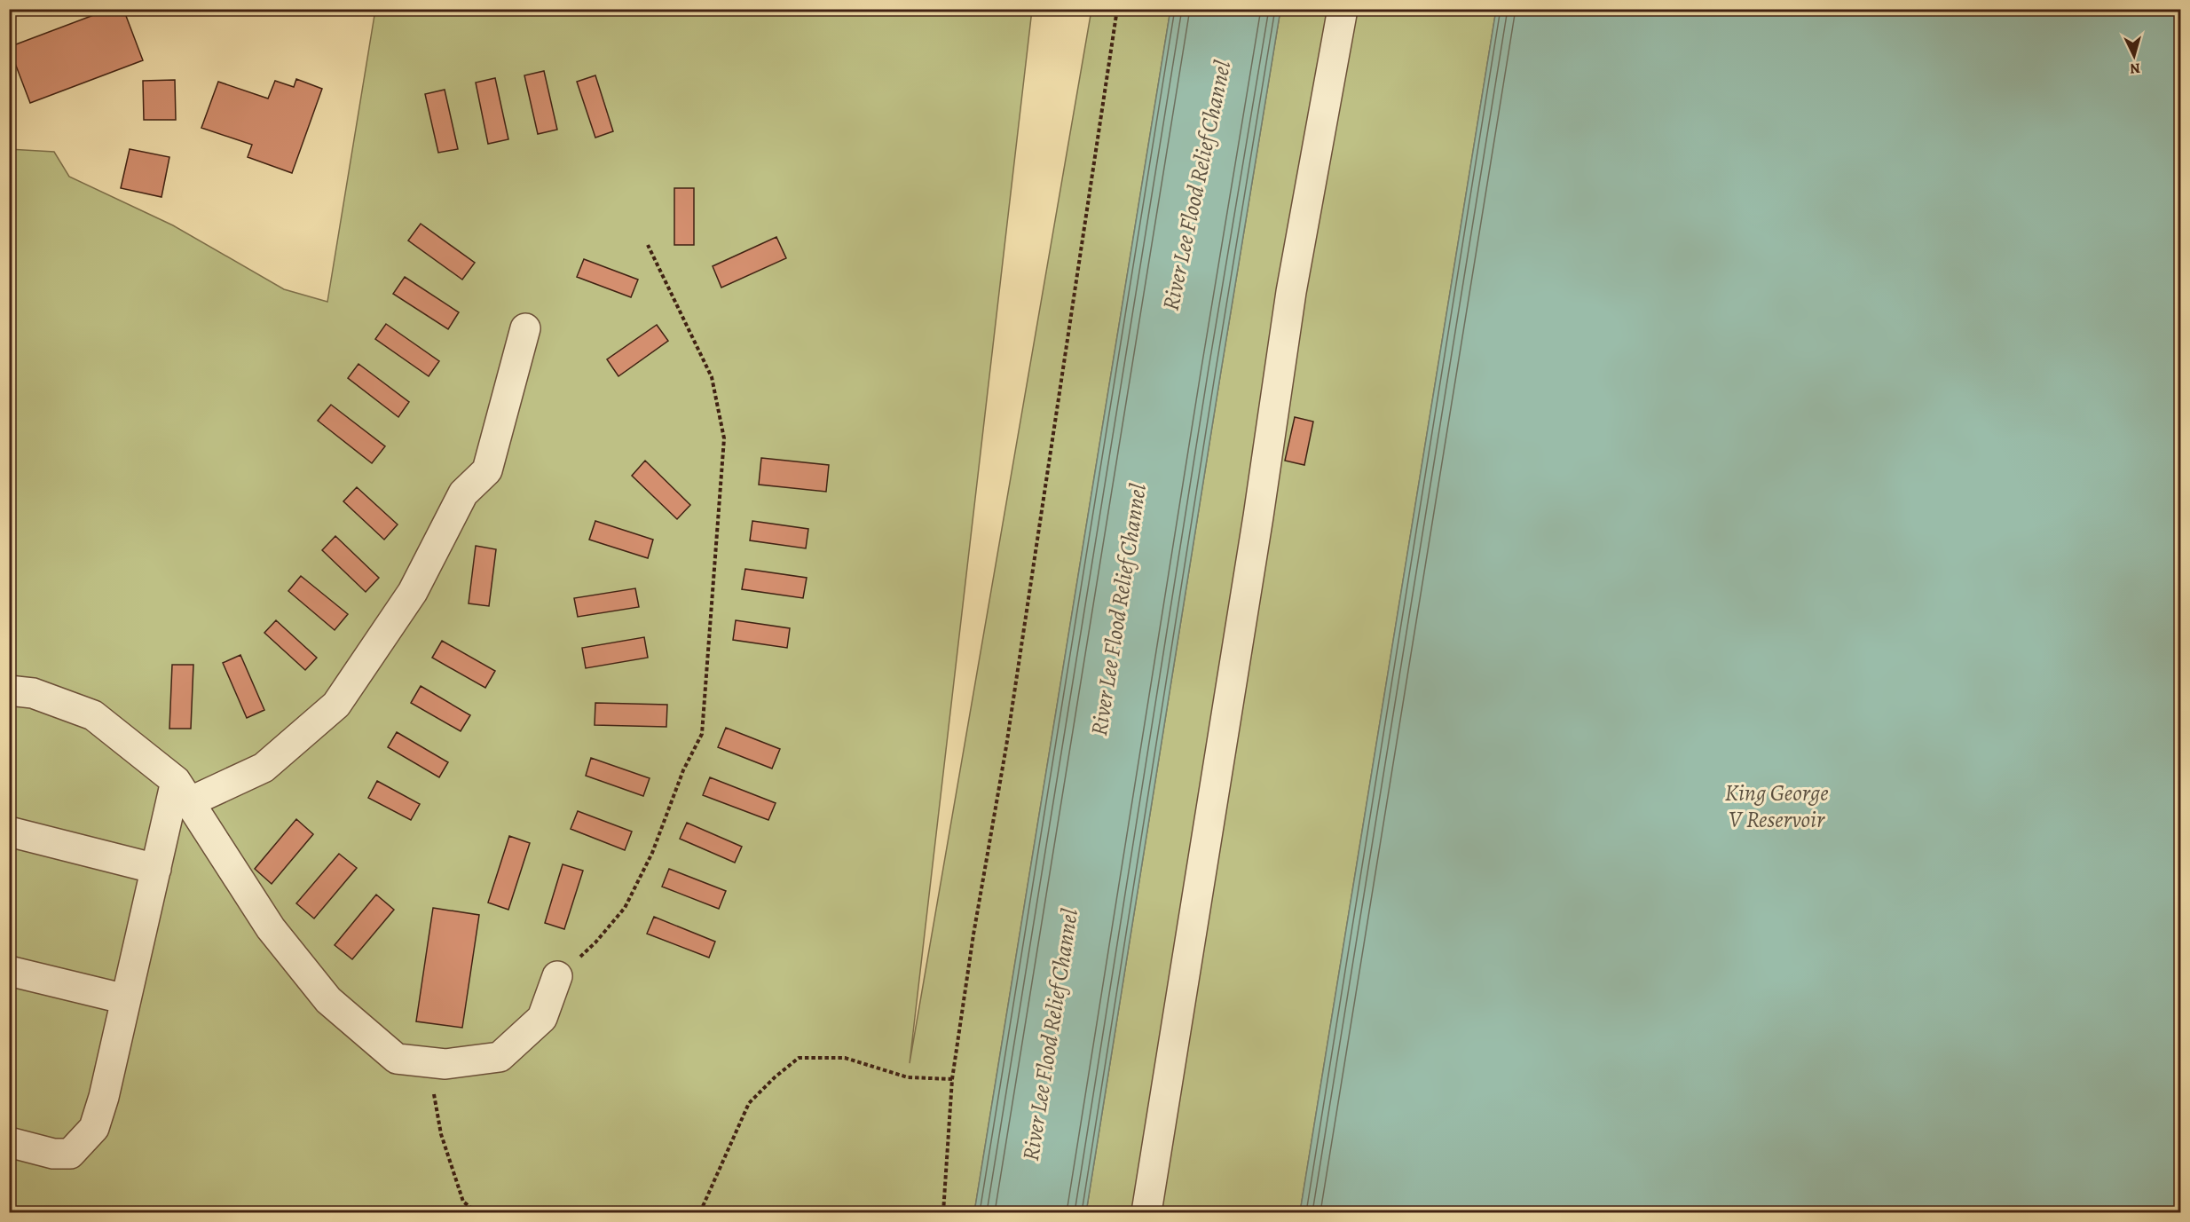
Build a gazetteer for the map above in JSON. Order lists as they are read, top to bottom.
{
  "water": ["River Lee Flood Relief Channel", "King George V Reservoir"],
  "north": "bottom"
}
